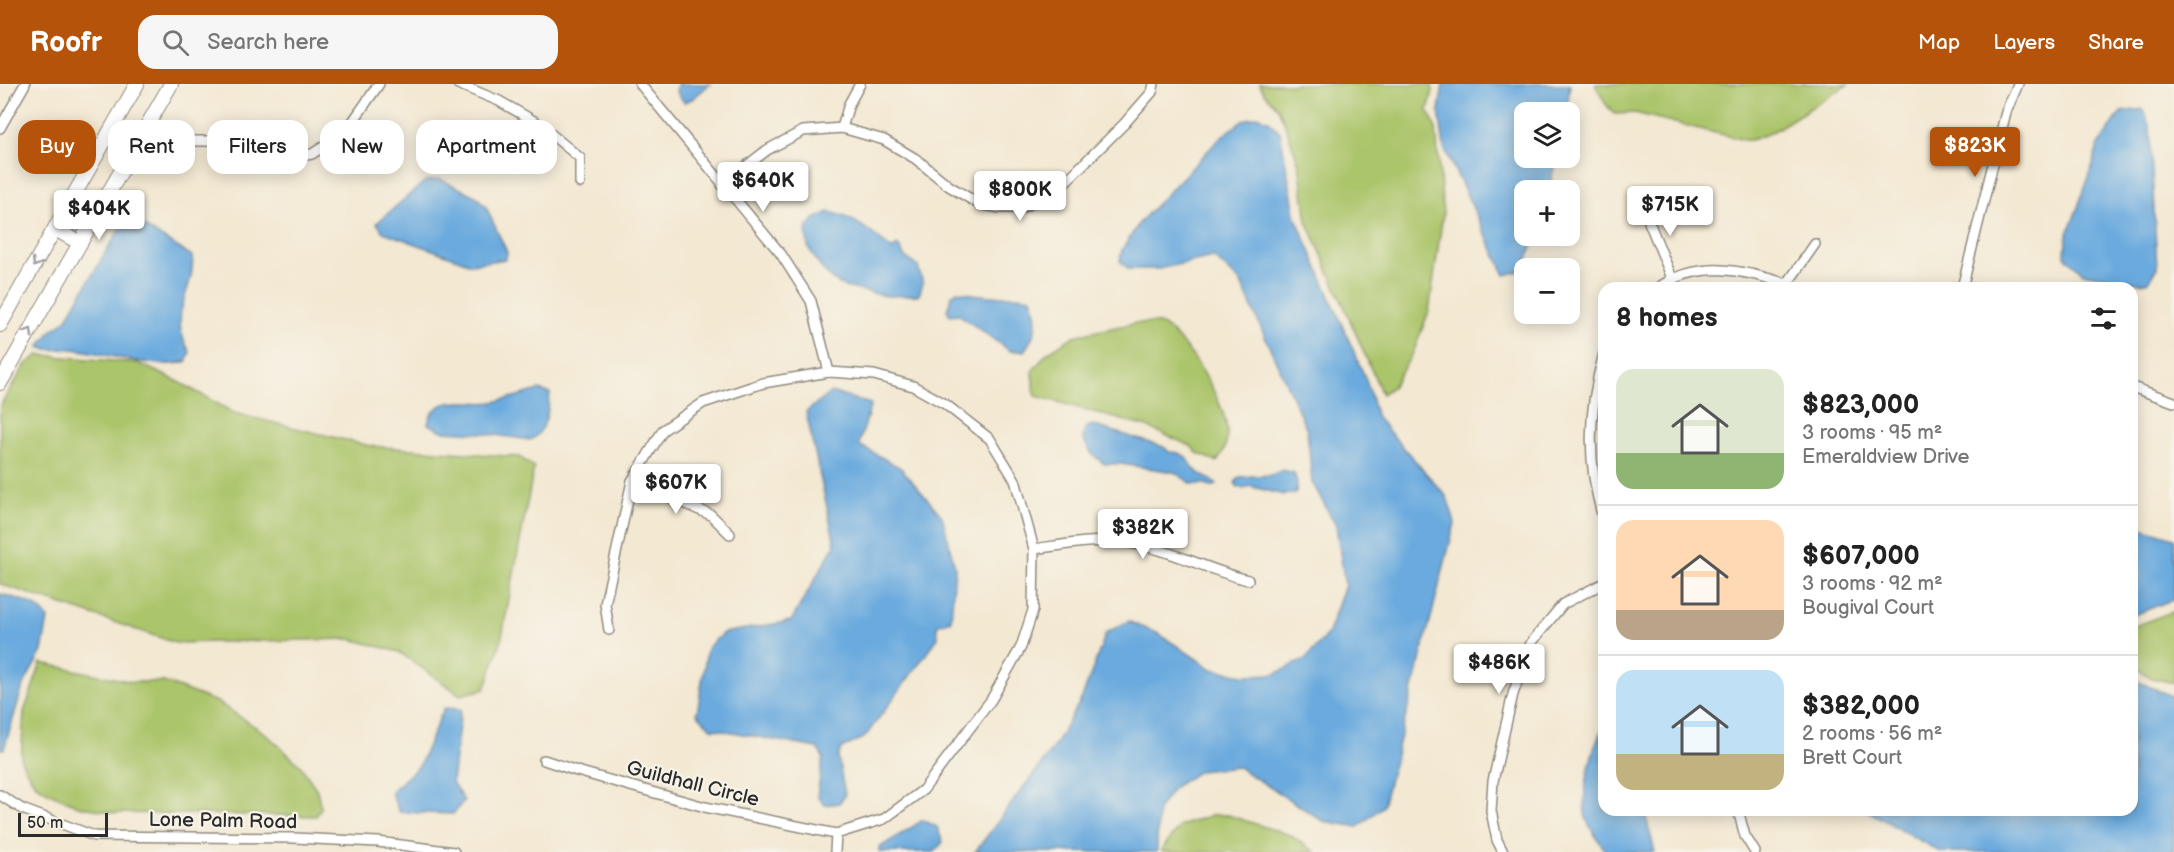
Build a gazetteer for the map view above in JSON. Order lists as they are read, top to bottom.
{
  "streets": {
    "street": ["Guildhall Circle", "Lone Palm Road"]
  },
  "scale_bar": "50 m",
  "page": {
    "header": "Roofr",
    "search": "Search here",
    "nav": ["Map", "Layers", "Share"],
    "map_buttons": ["+", "−"],
    "chip": [
      "Buy",
      "Rent",
      "Filters",
      "New",
      "Apartment"
    ],
    "price": [
      "$823K",
      "$640K",
      "$800K",
      "$715K",
      "$404K",
      "$607K",
      "$382K",
      "$486K"
    ],
    "heading": "8 homes",
    "list": [
      {
        "name": "$823,000",
        "note": "3 rooms · 95 m² · Emeraldview Drive"
      },
      {
        "name": "$607,000",
        "note": "3 rooms · 92 m² · Bougival Court"
      },
      {
        "name": "$382,000",
        "note": "2 rooms · 56 m² · Brett Court"
      }
    ],
    "scale": "50 m"
  }
}
